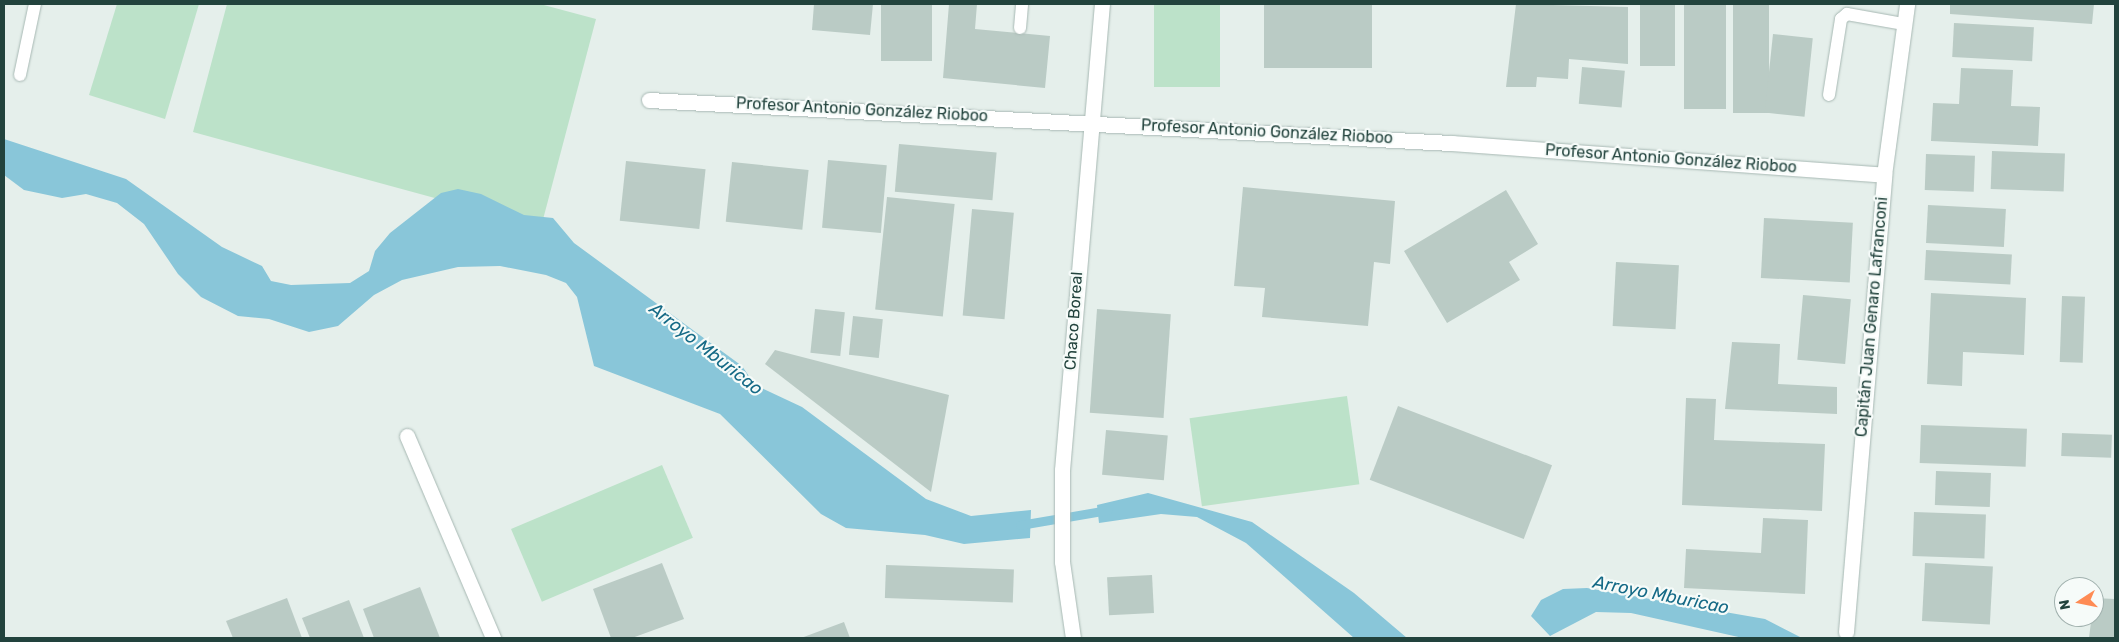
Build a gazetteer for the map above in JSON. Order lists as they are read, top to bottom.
{
  "streets": {
    "street": ["Profesor Antonio González Rioboo", "Capitán Juan Genaro Lafranconi", "Chaco Boreal"]
  },
  "crossings": [
    ["Profesor Antonio González Rioboo", "Capitán Juan Genaro Lafranconi"],
    ["Profesor Antonio González Rioboo", "Chaco Boreal"]
  ],
  "water": ["Arroyo Mburicao"],
  "north": "left"
}
